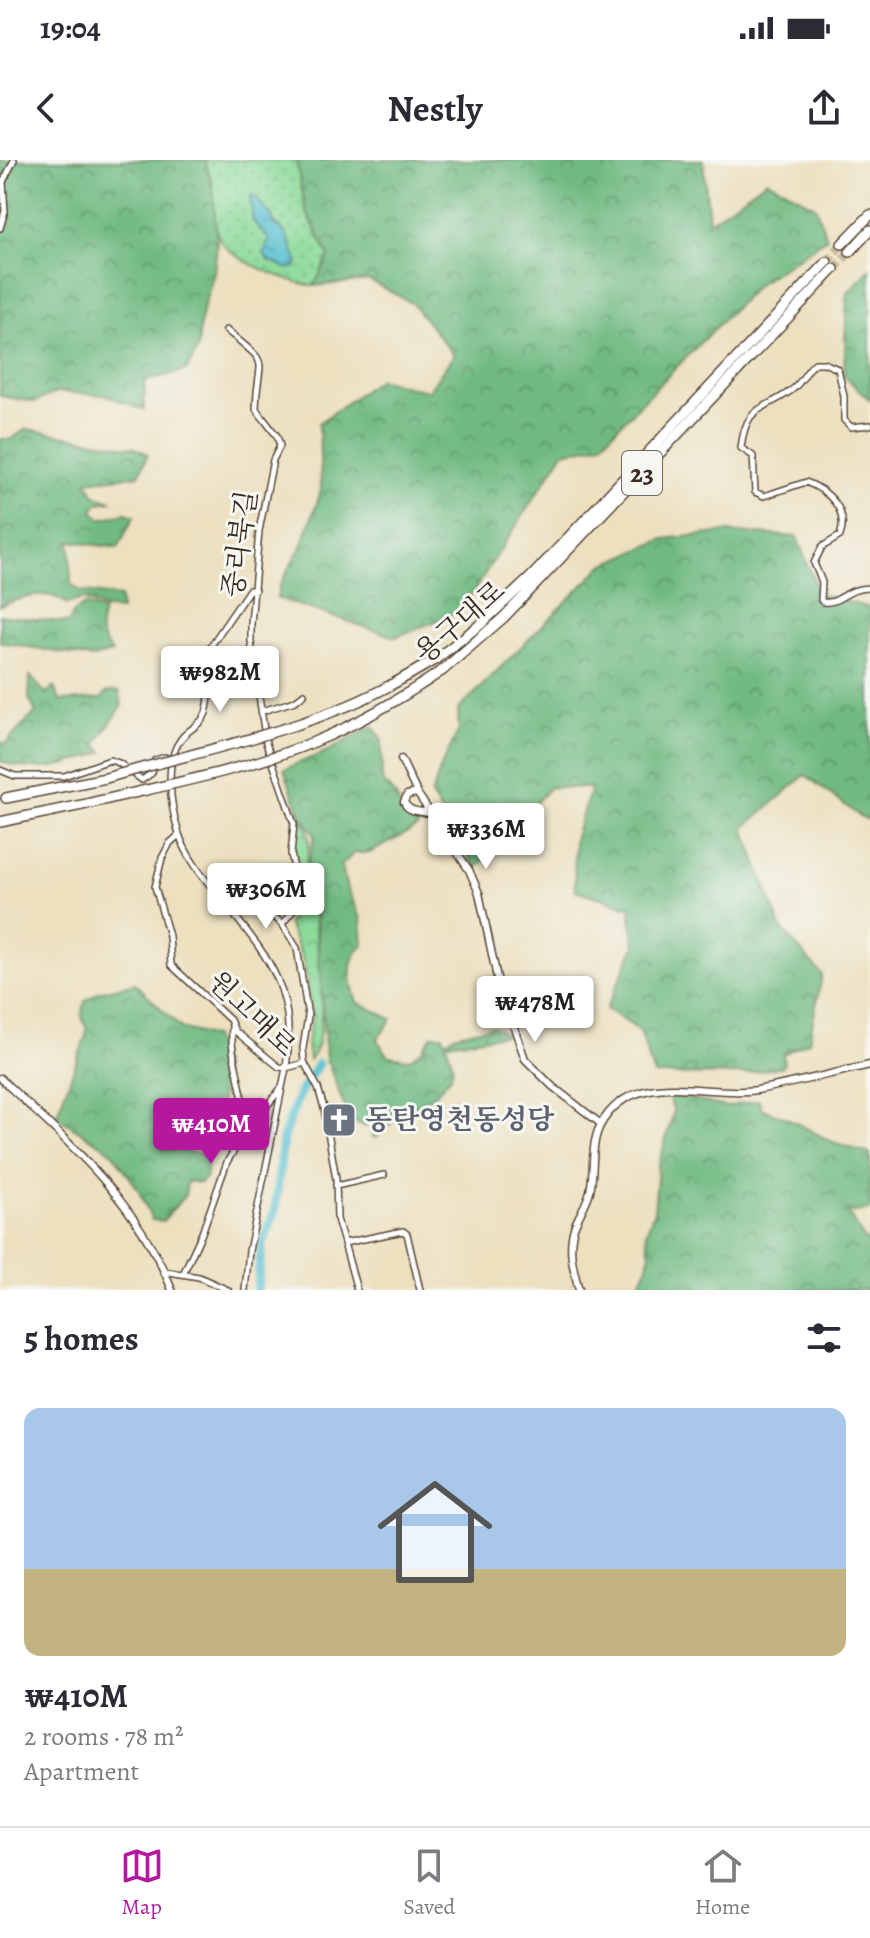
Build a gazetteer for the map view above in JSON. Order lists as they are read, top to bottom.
{
  "streets": {
    "highway": ["23", "용구대로"],
    "street": ["중리북길", "원고매로"]
  },
  "places": {
    "church": ["동탄영천동성당"]
  },
  "page": {
    "status": "19:04",
    "header": "Nestly",
    "price": [
      "₩982M",
      "₩336M",
      "₩306M",
      "₩478M",
      "₩410M"
    ],
    "heading": "5 homes",
    "list": [
      {
        "name": "₩410M",
        "note": "2 rooms · 78 m² · Apartment"
      }
    ],
    "tabs": ["Map", "Saved", "Home"]
  }
}
